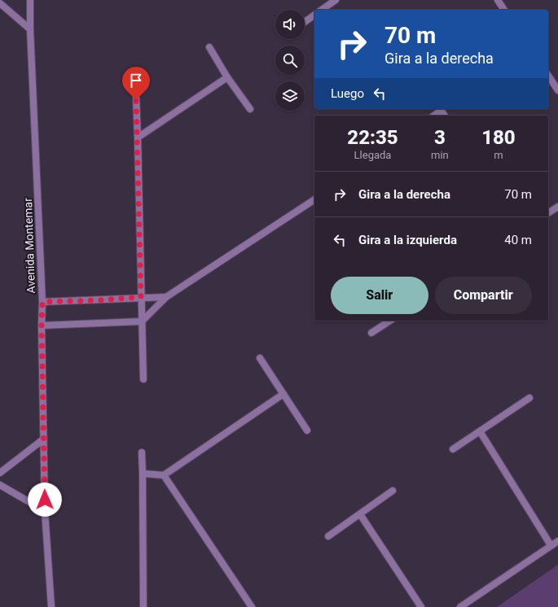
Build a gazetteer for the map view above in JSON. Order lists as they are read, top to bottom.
{
  "streets": {
    "street": ["Avenida Montemar"]
  },
  "page": {
    "turn": ["70 m", "Gira a la derecha"],
    "then": "Luego",
    "eta": [
      "22:35",
      "Llegada",
      "3",
      "min",
      "180",
      "m"
    ],
    "list": [
      {
        "name": "Gira a la derecha",
        "value": "70 m"
      },
      {
        "name": "Gira a la izquierda",
        "value": "40 m"
      }
    ],
    "buttons": ["Salir", "Compartir"]
  }
}
